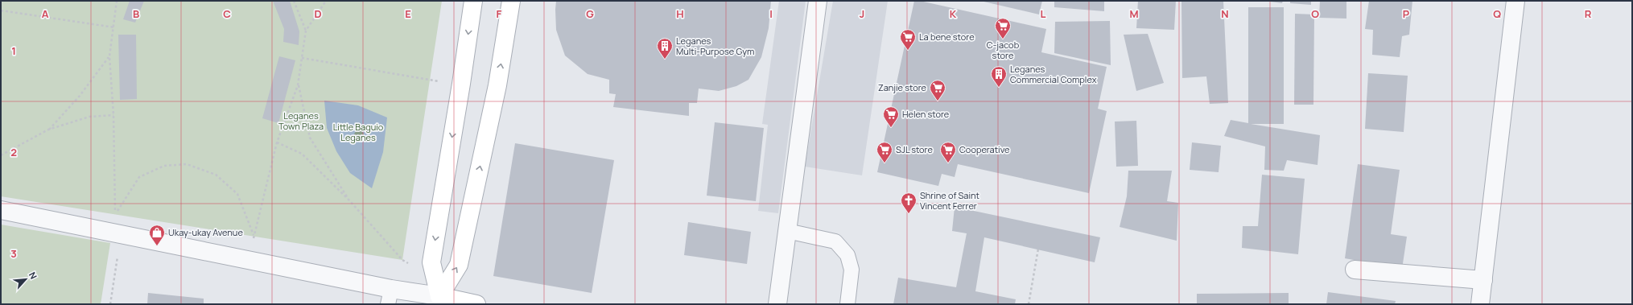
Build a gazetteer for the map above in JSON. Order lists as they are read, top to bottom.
{
  "parks": ["Leganes Town Plaza", "Little Baguio Leganes"],
  "places": {
    "supermarket": [
      "C-jacob store",
      "La bene store",
      "Zanjie store",
      "Helen store",
      "SJL store",
      "Cooperative"
    ],
    "building": ["Leganes Multi-Purpose Gym", "Leganes Commercial Complex"],
    "church": ["Shrine of Saint Vincent Ferrer"],
    "shop": ["Ukay-ukay Avenue"]
  },
  "north": "top right",
  "grid": {
    "columns": [
      "A",
      "B",
      "C",
      "D",
      "E",
      "F",
      "G",
      "H",
      "I",
      "J",
      "K",
      "L",
      "M",
      "N",
      "O",
      "P",
      "Q",
      "R"
    ],
    "rows": ["1", "2", "3"]
  }
}
